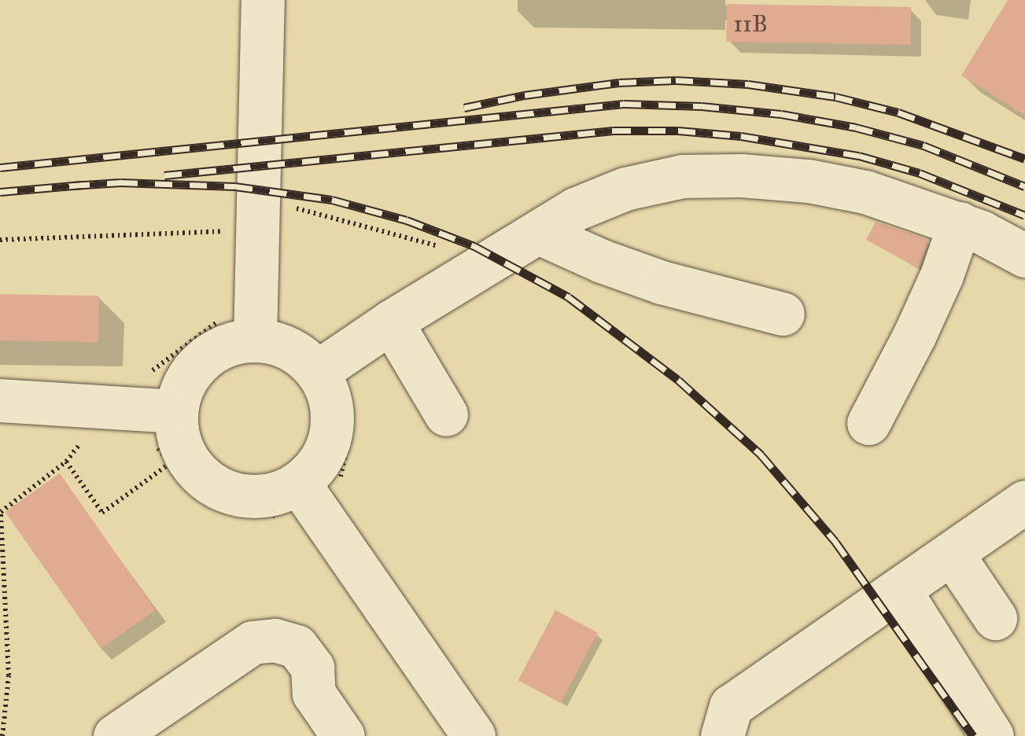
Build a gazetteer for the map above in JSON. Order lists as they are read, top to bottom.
{
  "house_numbers": ["11B"]
}
